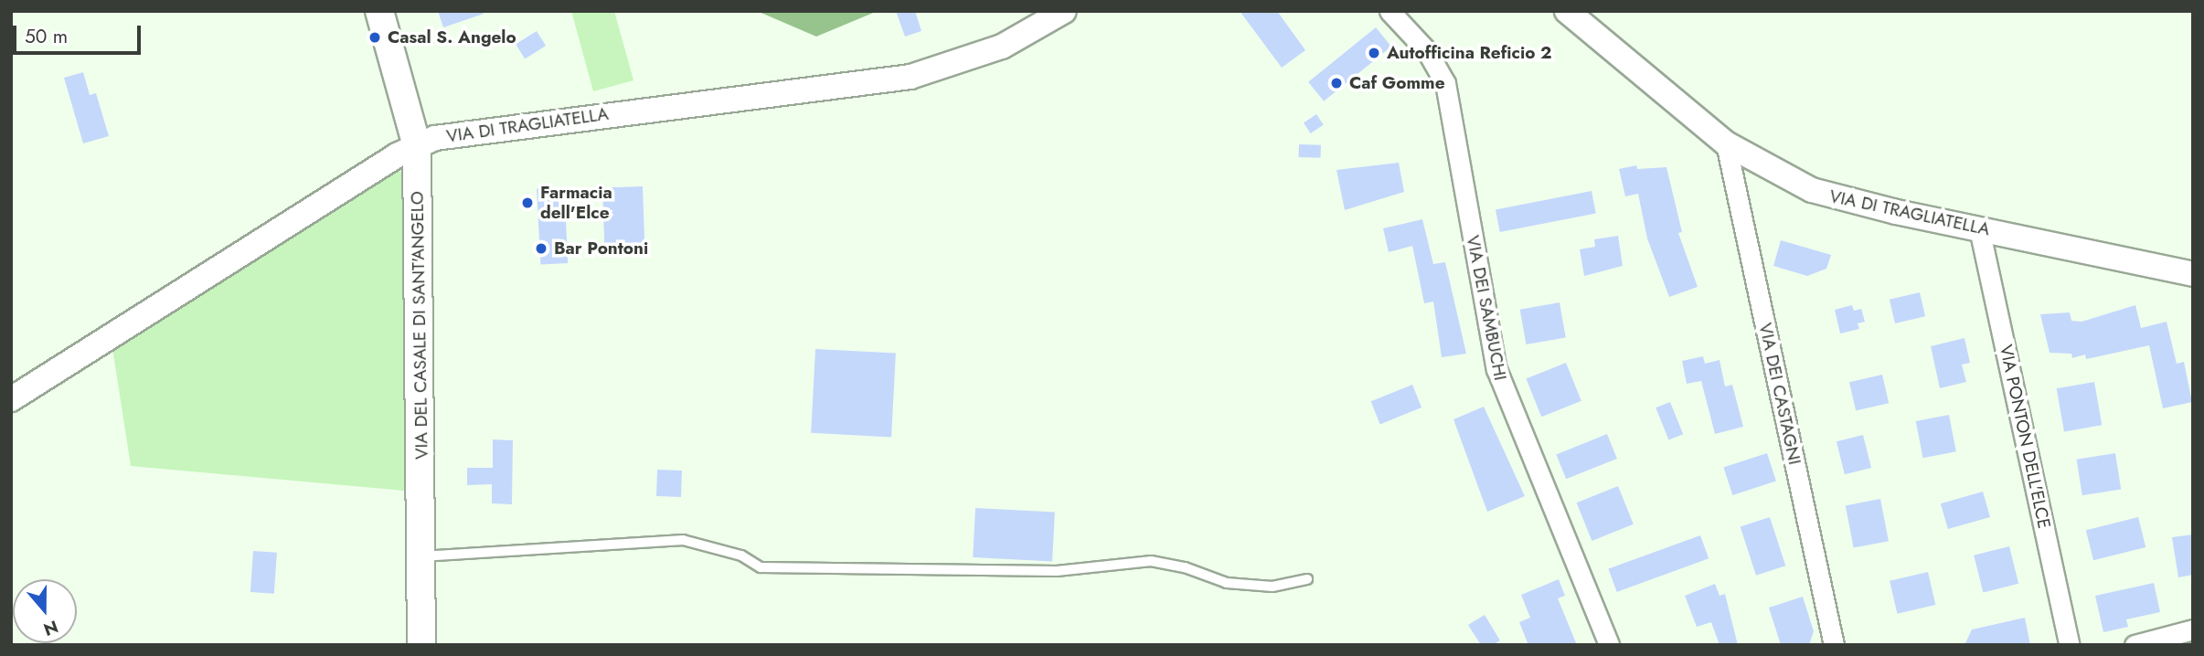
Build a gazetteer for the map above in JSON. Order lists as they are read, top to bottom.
{
  "streets": {
    "main road": ["VIA DEL CASALE DI SANT'ANGELO"],
    "street": [
      "VIA DI TRAGLIATELLA",
      "VIA DEI SAMBUCHI",
      "VIA DEI CASTAGNI",
      "VIA PONTON DELL'ELCE"
    ]
  },
  "crossings": [
    ["VIA DI TRAGLIATELLA", "VIA DEL CASALE DI SANT'ANGELO"],
    ["VIA DI TRAGLIATELLA", "VIA DEI CASTAGNI"],
    ["VIA DI TRAGLIATELLA", "VIA PONTON DELL'ELCE"]
  ],
  "places": [
    "Casal S. Angelo",
    "Autofficina Reficio 2",
    "Caf Gomme",
    "Farmacia dell'Elce",
    "Bar Pontoni"
  ],
  "scale_bar": "50 m",
  "north": "bottom"
}
